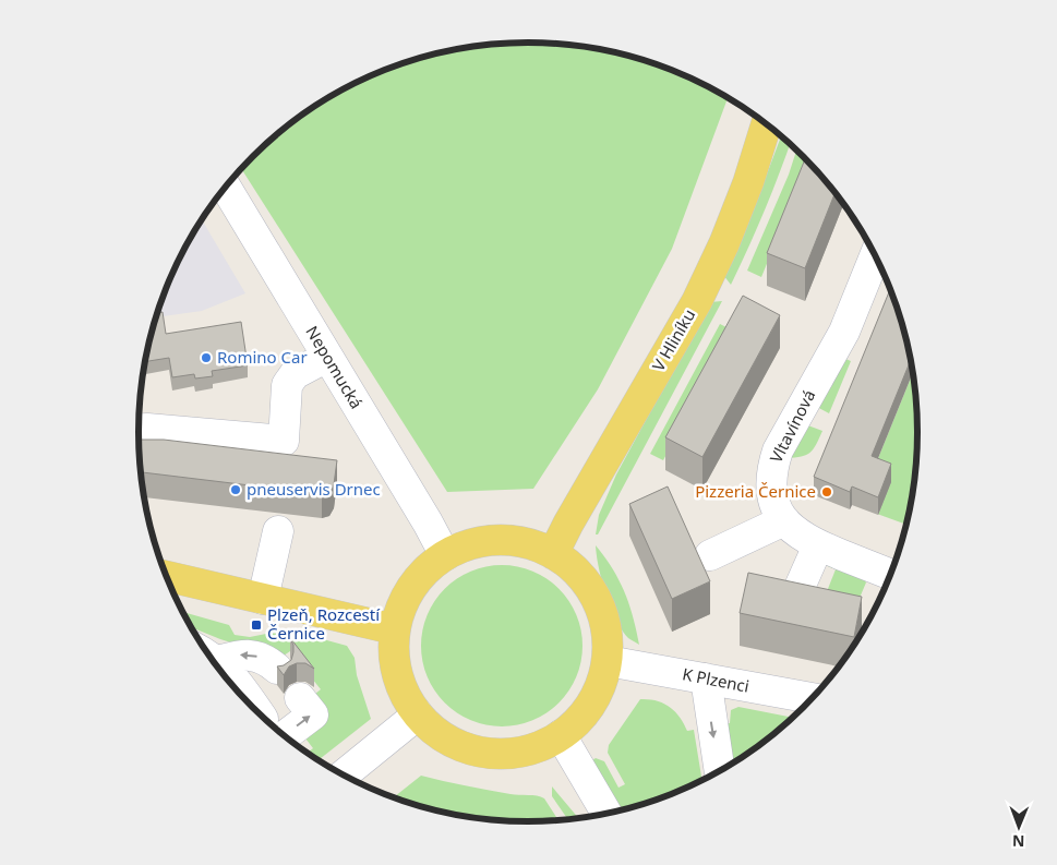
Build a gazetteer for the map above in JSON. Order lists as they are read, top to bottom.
{
  "streets": {
    "main road": ["V Hliníku"],
    "street": ["Nepomucká", "Vltavínová", "K Plzenci"]
  },
  "places": {
    "other": ["Romino Car", "pneuservis Drnec", "Pizzeria Černice"],
    "transit": ["Plzeň, Rozcestí Černice"]
  },
  "north": "bottom"
}
